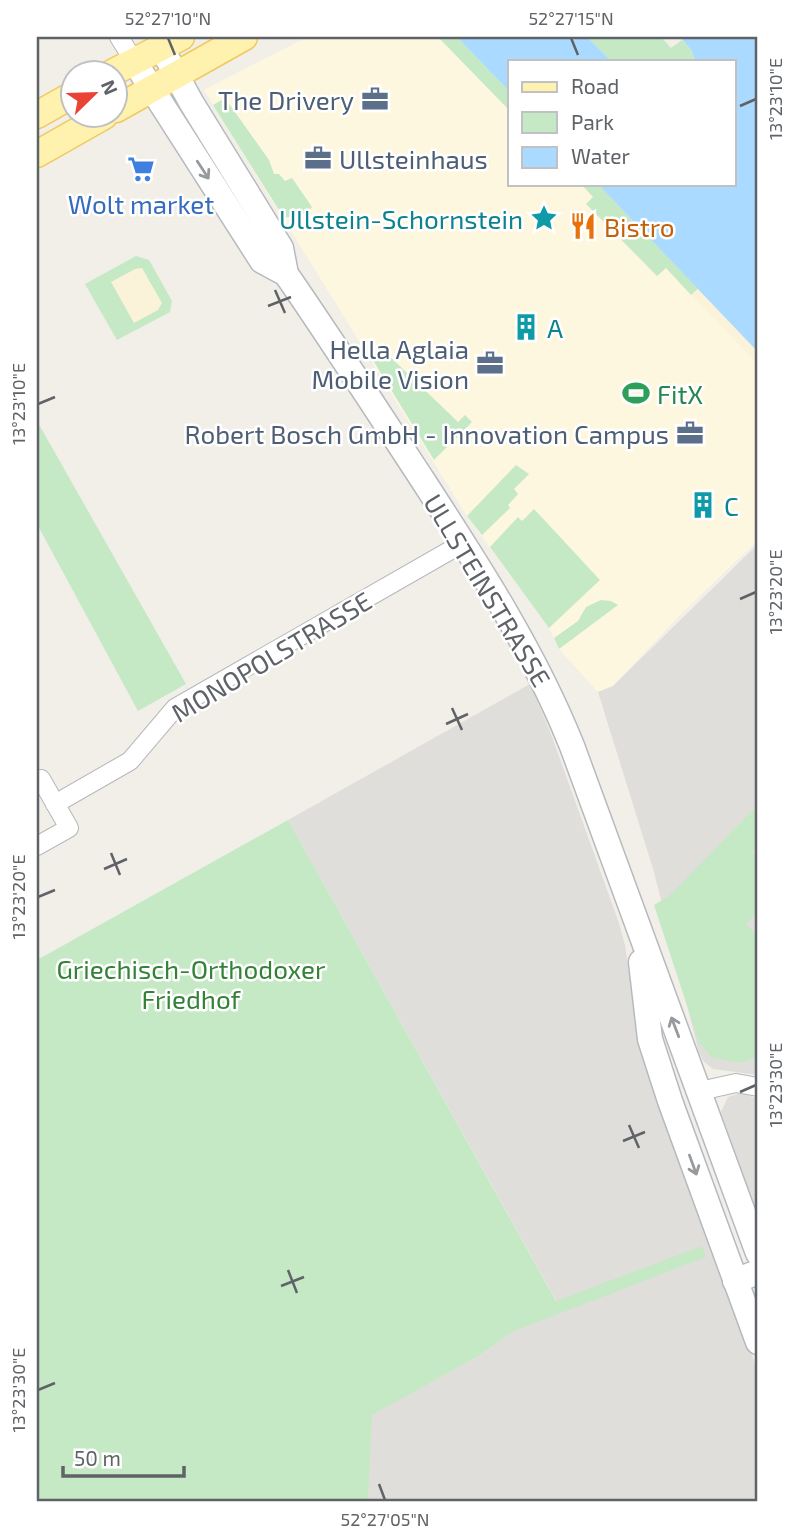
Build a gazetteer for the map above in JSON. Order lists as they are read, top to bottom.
{
  "streets": {
    "street": ["ULLSTEINSTRASSE", "MONOPOLSTRASSE"]
  },
  "crossings": [
    ["ULLSTEINSTRASSE", "MONOPOLSTRASSE"]
  ],
  "parks": ["Griechisch-Orthodoxer Friedhof"],
  "places": {
    "office": [
      "The Drivery",
      "Ullsteinhaus",
      "Hella Aglaia Mobile Vision",
      "Robert Bosch GmbH - Innovation Campus"
    ],
    "supermarket": ["Wolt market"],
    "place": ["Ullstein-Schornstein"],
    "restaurant": ["Bistro"],
    "building": ["A", "C"],
    "sports": ["FitX"]
  },
  "legend": ["Road", "Park", "Water"],
  "scale_bar": "50 m",
  "north": "top right",
  "coordinates": [
    "52°27'10\"N",
    "52°27'15\"N",
    "13°23'10\"E",
    "13°23'20\"E",
    "13°23'30\"E",
    "52°27'05\"N"
  ]
}
